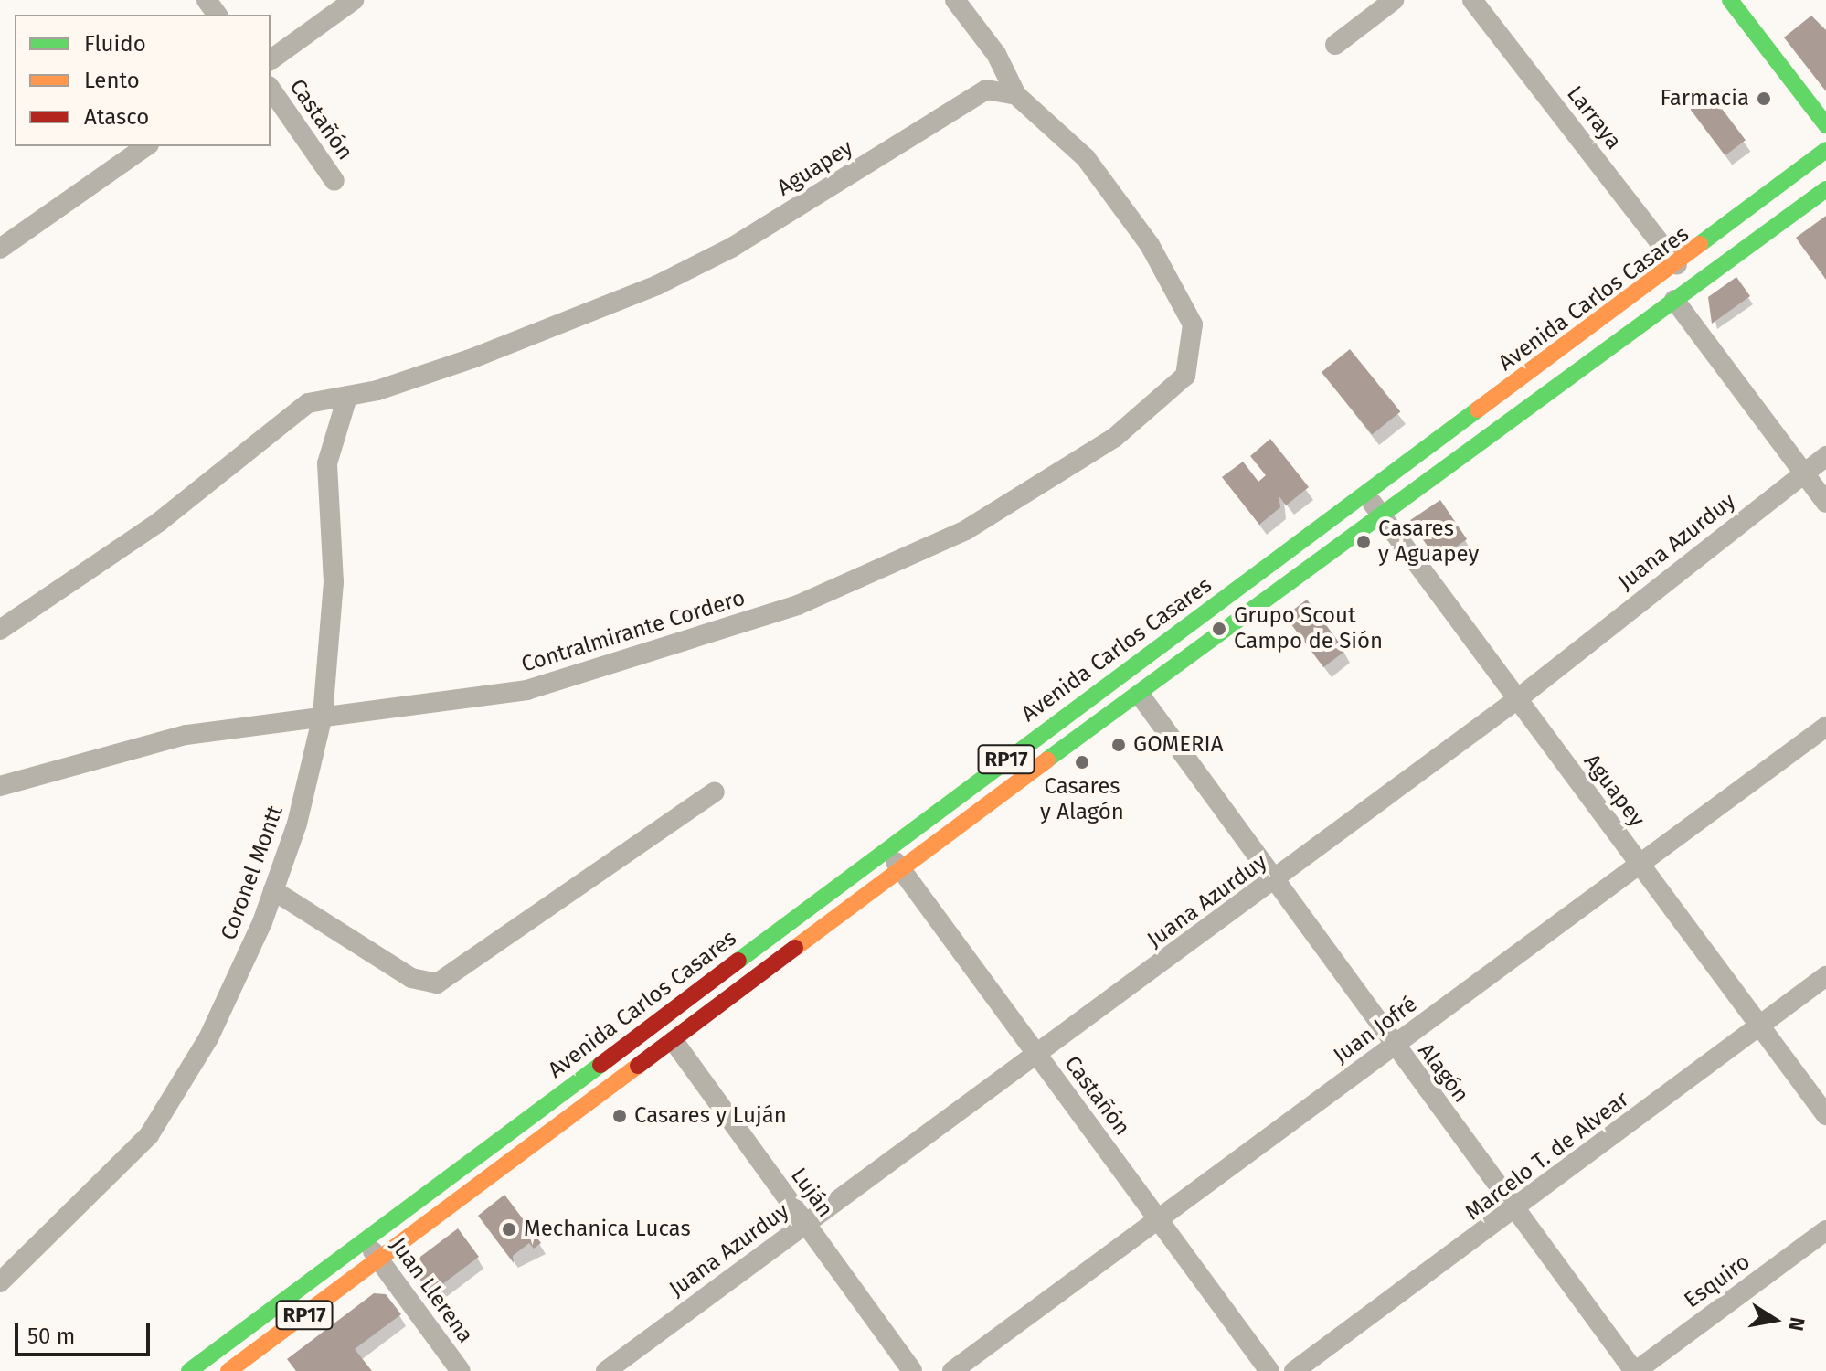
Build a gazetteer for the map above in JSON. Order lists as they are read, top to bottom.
{
  "streets": {
    "main road": ["Avenida Carlos Casares", "RP17"],
    "street": [
      "Larraya",
      "Castañón",
      "Aguapey",
      "Juana Azurduy",
      "Contralmirante Cordero",
      "Coronel Montt",
      "Juan Jofré",
      "Alagón",
      "Marcelo T. de Alvear",
      "Luján",
      "Esquiro",
      "Juan Llerena"
    ]
  },
  "crossings": [
    ["Larraya", "Avenida Carlos Casares"],
    ["Castañón", "Avenida Carlos Casares"],
    ["Castañón", "Juana Azurduy"],
    ["Castañón", "RP17"],
    ["Castañón", "Juan Jofré"],
    ["Aguapey", "Avenida Carlos Casares"],
    ["Aguapey", "Juana Azurduy"],
    ["Aguapey", "Contralmirante Cordero"],
    ["Aguapey", "RP17"],
    ["Aguapey", "Coronel Montt"],
    ["Aguapey", "Juan Jofré"],
    ["Aguapey", "Marcelo T. de Alvear"],
    ["Avenida Carlos Casares", "Juan Llerena"],
    ["Juana Azurduy", "Alagón"],
    ["Juana Azurduy", "Luján"],
    ["Contralmirante Cordero", "Coronel Montt"],
    ["RP17", "Alagón"],
    ["RP17", "Luján"],
    ["RP17", "Juan Llerena"],
    ["Juan Jofré", "Alagón"],
    ["Alagón", "Marcelo T. de Alvear"],
    ["Alagón", "Esquiro"]
  ],
  "places": [
    "Farmacia",
    "Casares y Aguapey",
    "Grupo Scout Campo de Sión",
    "GOMERIA",
    "Casares y Alagón",
    "Casares y Luján",
    "Mechanica Lucas"
  ],
  "legend": ["Fluido", "Lento", "Atasco"],
  "scale_bar": "50 m",
  "north": "right"
}
